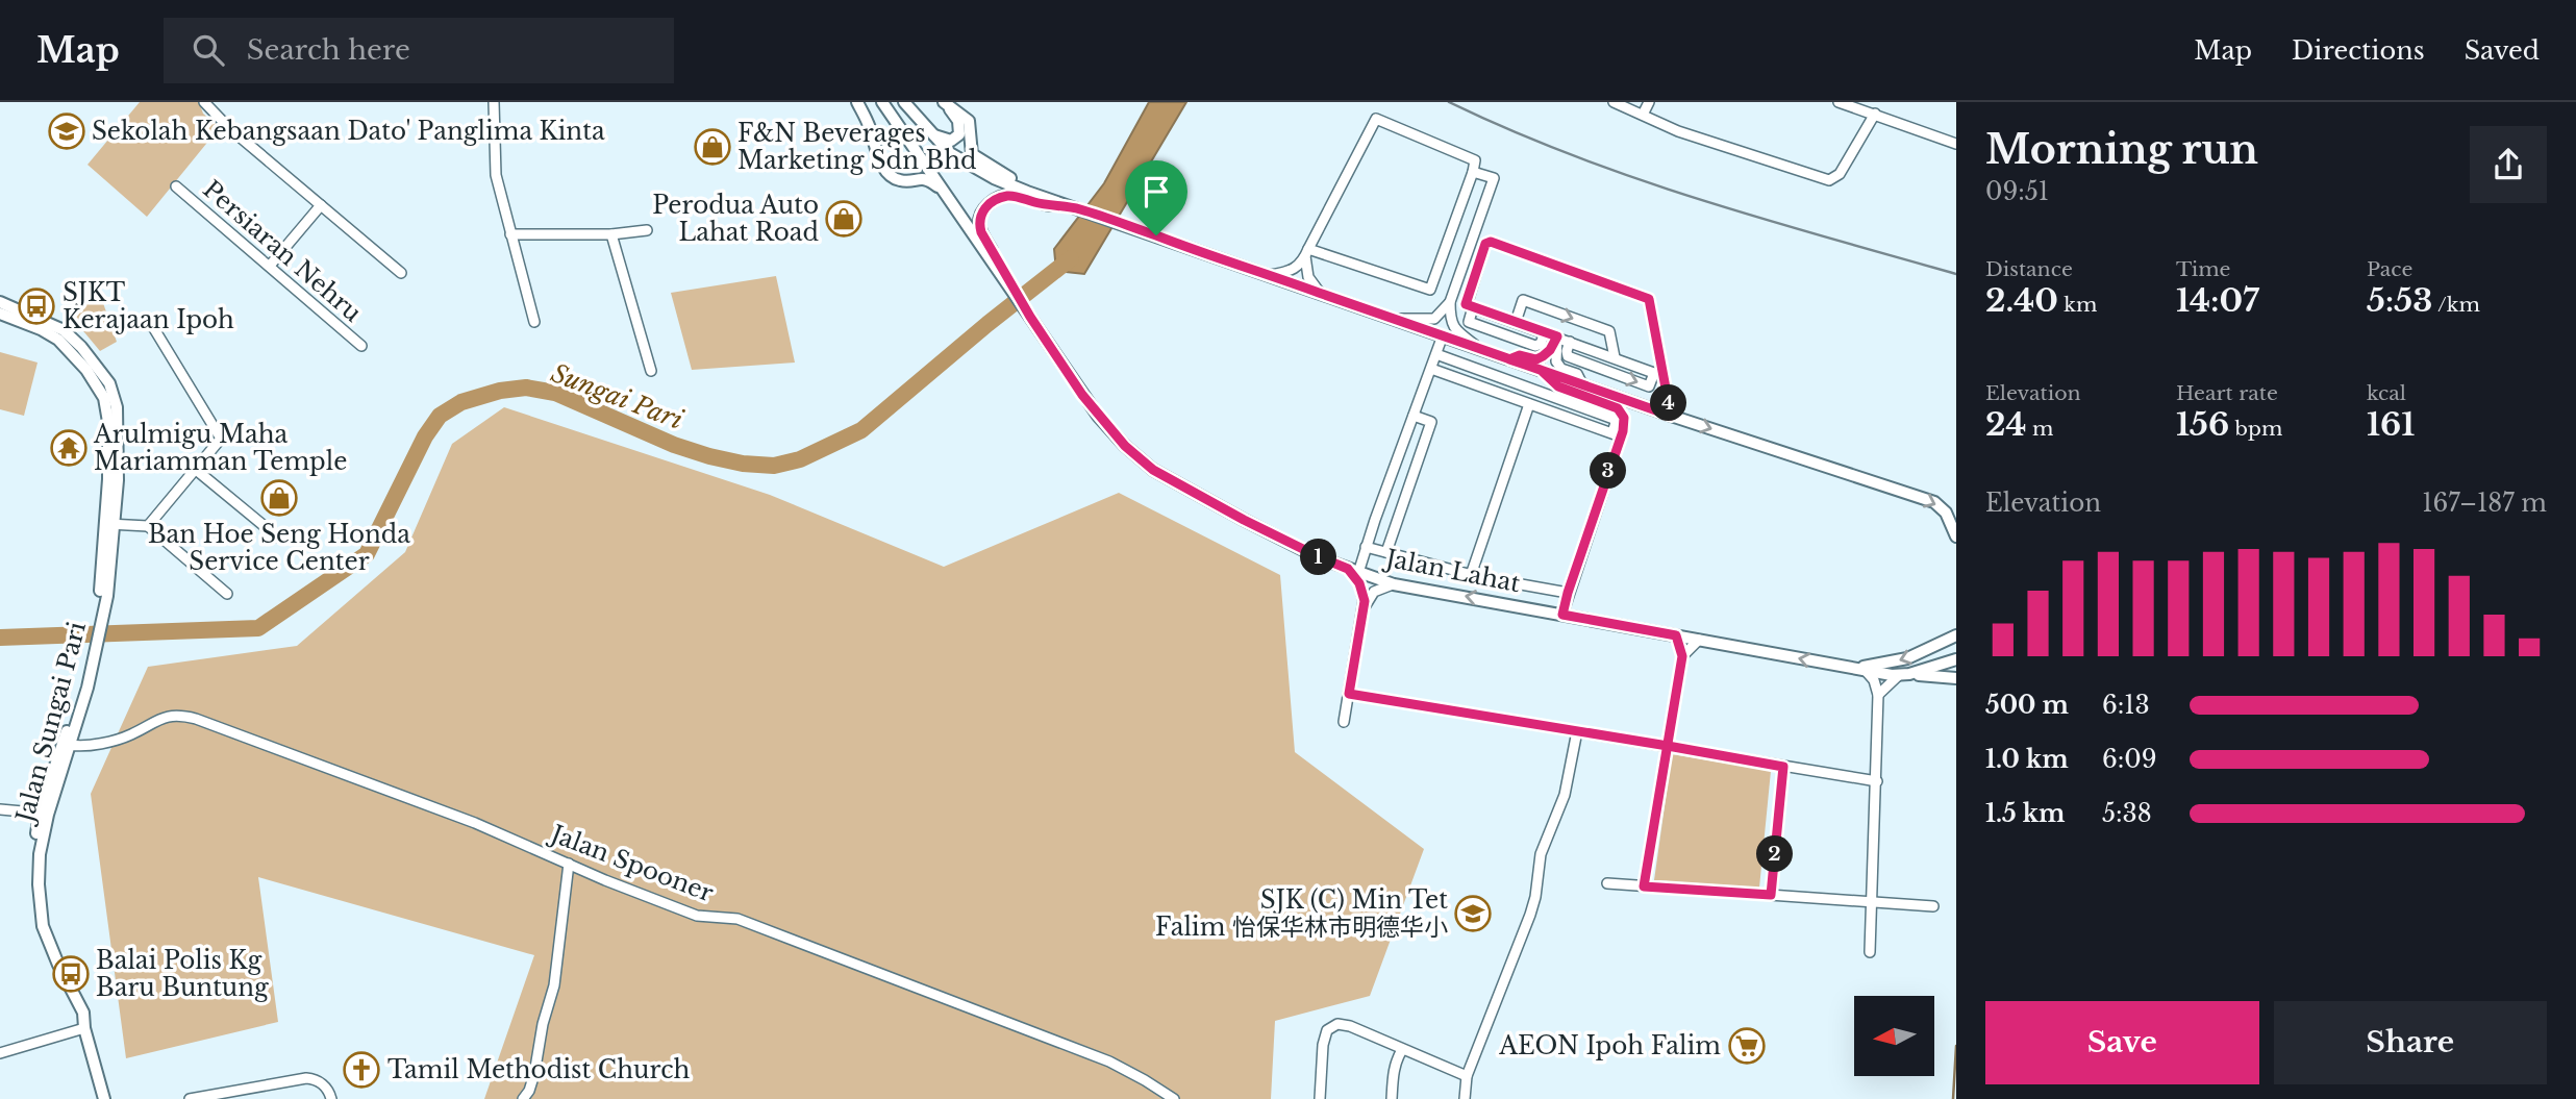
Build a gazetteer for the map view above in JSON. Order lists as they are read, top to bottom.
{
  "streets": {
    "main road": ["Jalan Lahat", "Jalan Sungai Pari"],
    "street": ["Persiaran Nehru", "Jalan Spooner"]
  },
  "crossings": [
    ["Jalan Sungai Pari", "Jalan Spooner"]
  ],
  "water": ["Sungai Pari"],
  "places": {
    "school or university": ["Sekolah Kebangsaan Dato' Panglima Kinta", "SJK (C) Min Tet Falim 怡保华林市明德华小"],
    "shop": ["F&N Beverages Marketing Sdn Bhd", "Perodua Auto Lahat Road", "Ban Hoe Seng Honda Service Center"],
    "bus stop": ["SJKT Kerajaan Ipoh", "Balai Polis Kg Baru Buntung"],
    "temple": ["Arulmigu Maha Mariamman Temple"],
    "supermarket": ["AEON Ipoh Falim"],
    "church": ["Tamil Methodist Church"]
  },
  "north": "left",
  "page": {
    "header": "Map",
    "search": "Search here",
    "nav": ["Map", "Directions", "Saved"],
    "heading": ["Morning run", "09:51"],
    "stats": [
      ["Distance", "2.40 km"],
      ["Time", "14:07"],
      ["Pace", "5:53 /km"],
      ["Elevation", "24 m"],
      ["Heart rate", "156 bpm"],
      ["kcal", "161"]
    ],
    "pins": [
      "4",
      "3",
      "1",
      "2"
    ],
    "chart": ["Elevation", "167–187 m"],
    "list": [
      {
        "name": "500 m",
        "note": "6:13"
      },
      {
        "name": "1.0 km",
        "note": "6:09"
      },
      {
        "name": "1.5 km",
        "note": "5:38"
      }
    ],
    "buttons": ["Save", "Share"]
  }
}
